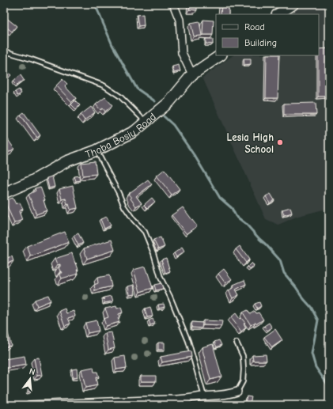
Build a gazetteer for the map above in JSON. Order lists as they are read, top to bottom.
{
  "streets": {
    "street": ["Thaba Bosiu Road"]
  },
  "places": ["Lesia High School"],
  "legend": ["Road", "Building"],
  "north": "top"
}
